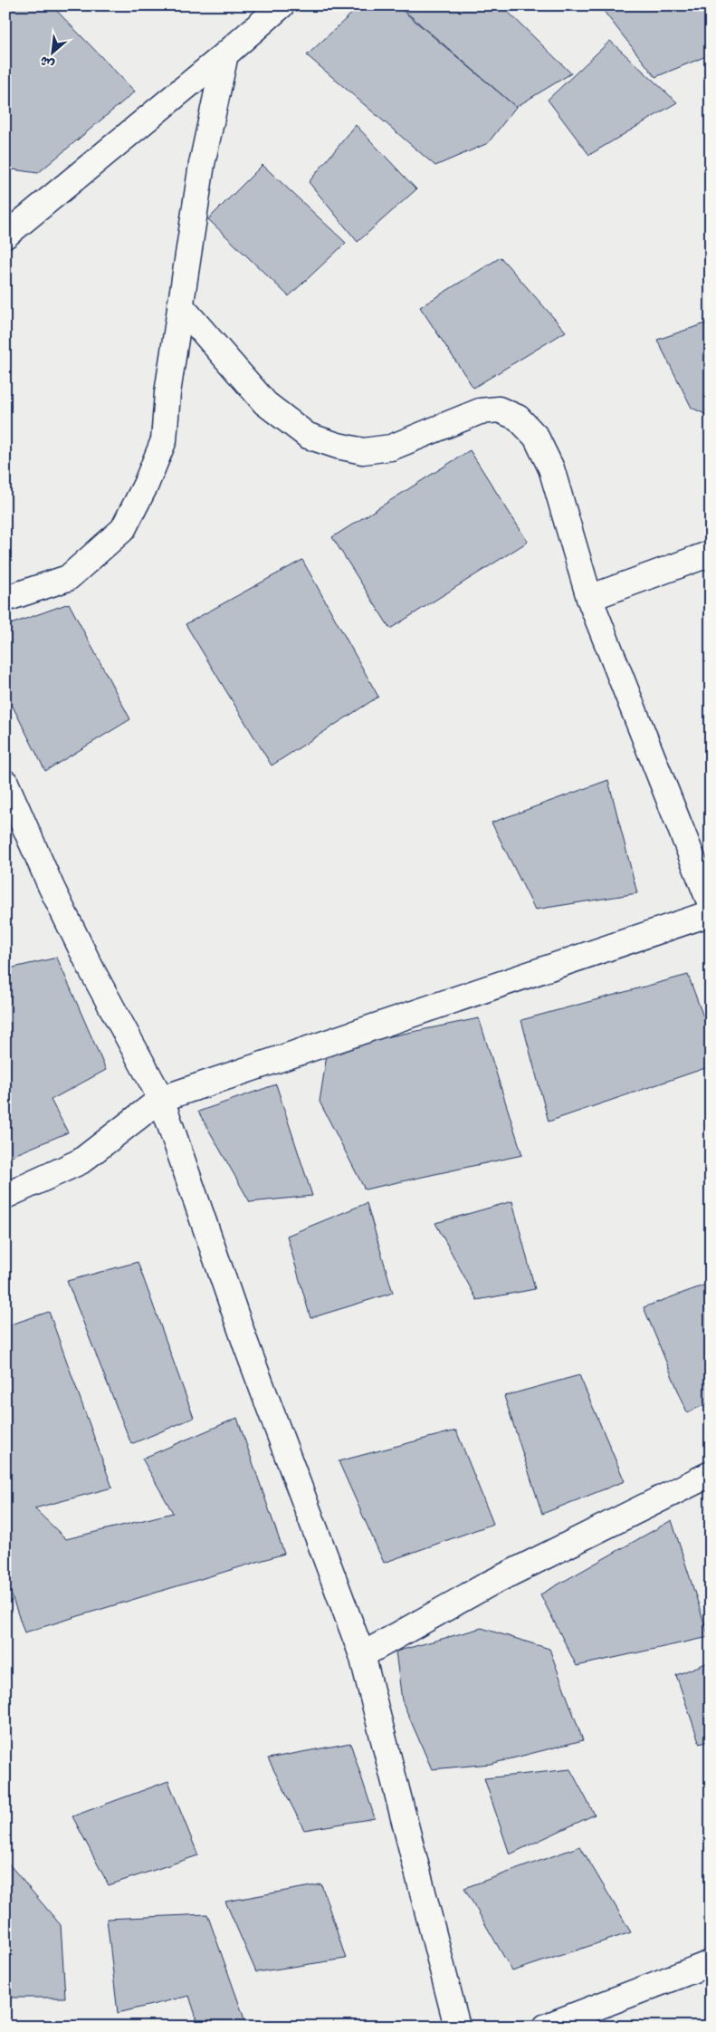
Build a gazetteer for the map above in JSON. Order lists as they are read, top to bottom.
{
  "north": "bottom left"
}
